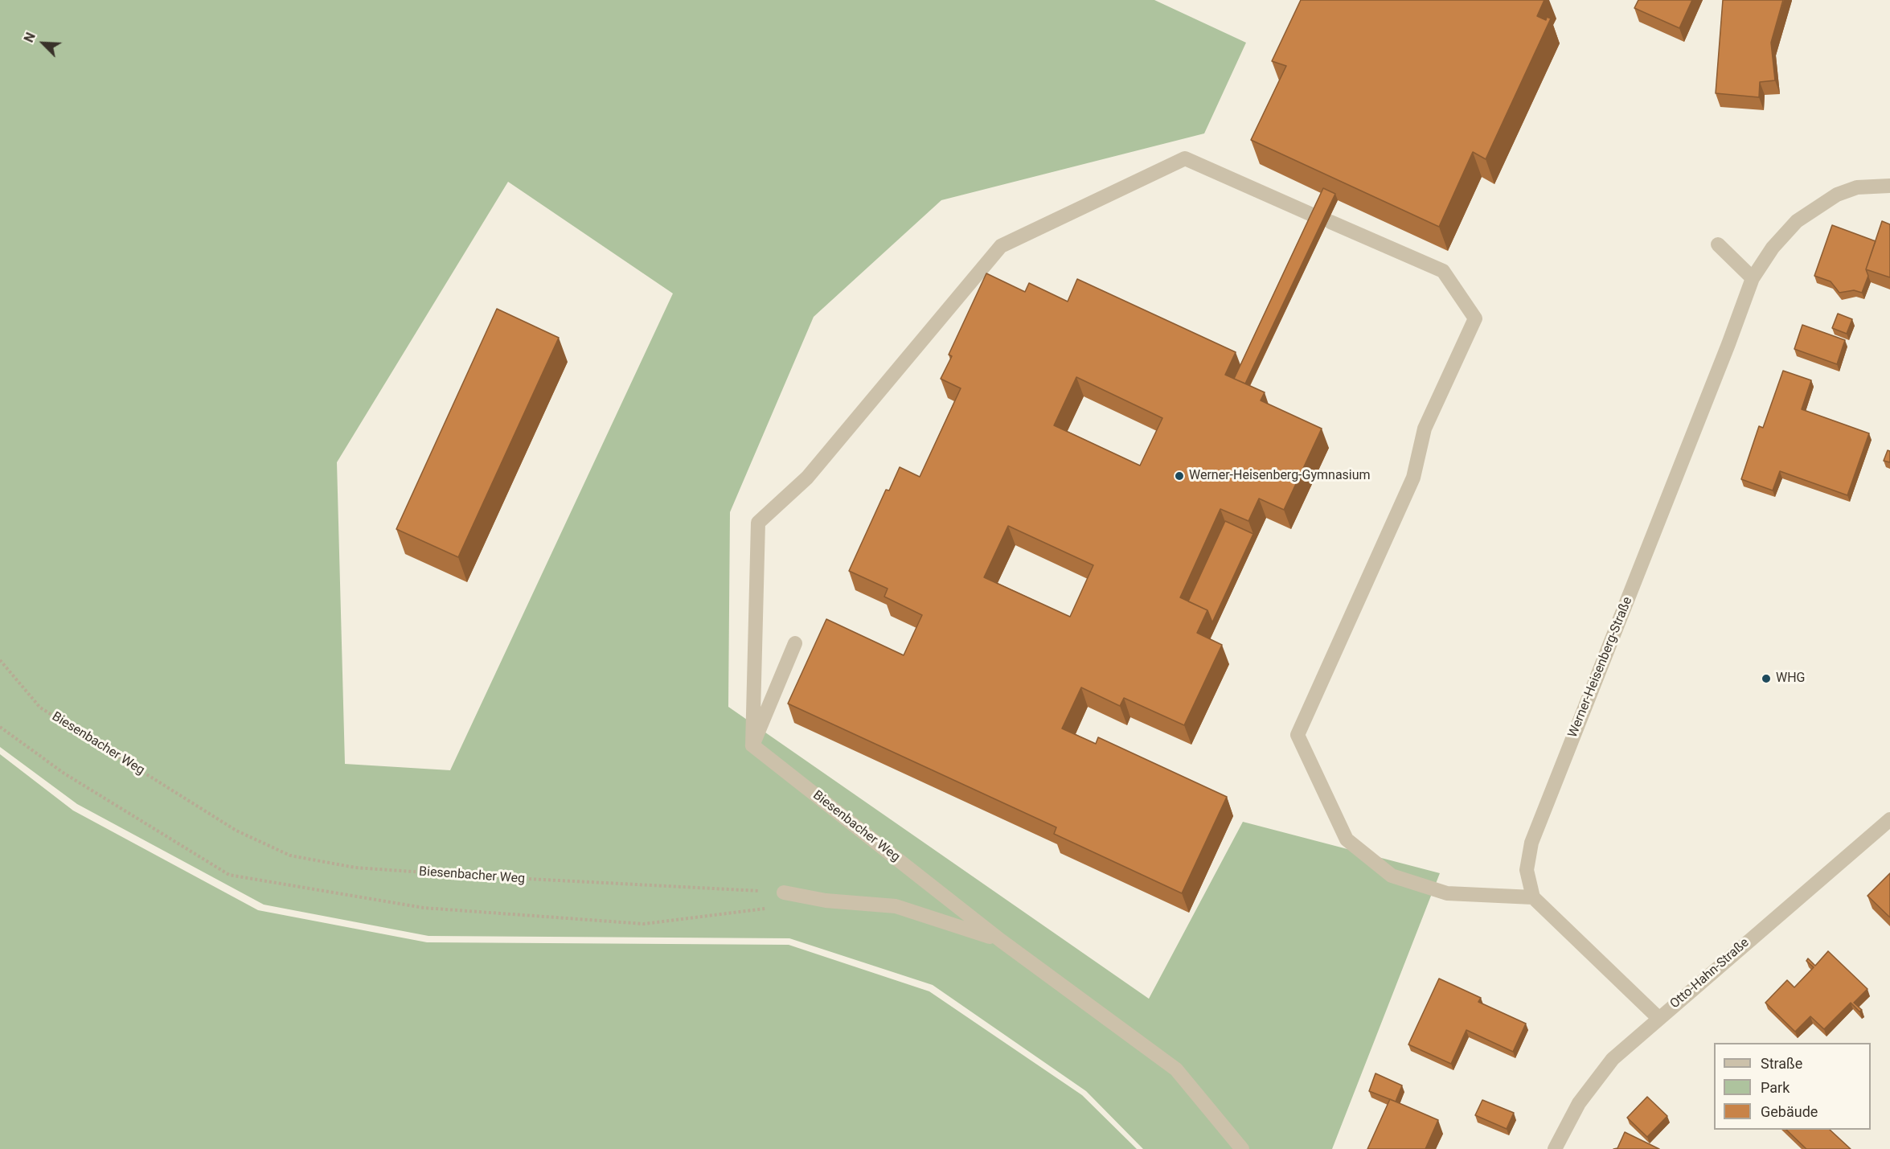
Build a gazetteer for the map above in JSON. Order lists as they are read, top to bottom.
{
  "streets": {
    "street": ["Werner-Heisenberg-Straße", "Biesenbacher Weg", "Otto-Hahn-Straße"]
  },
  "places": ["Werner-Heisenberg-Gymnasium", "WHG"],
  "legend": ["Straße", "Park", "Gebäude"],
  "north": "top left"
}
